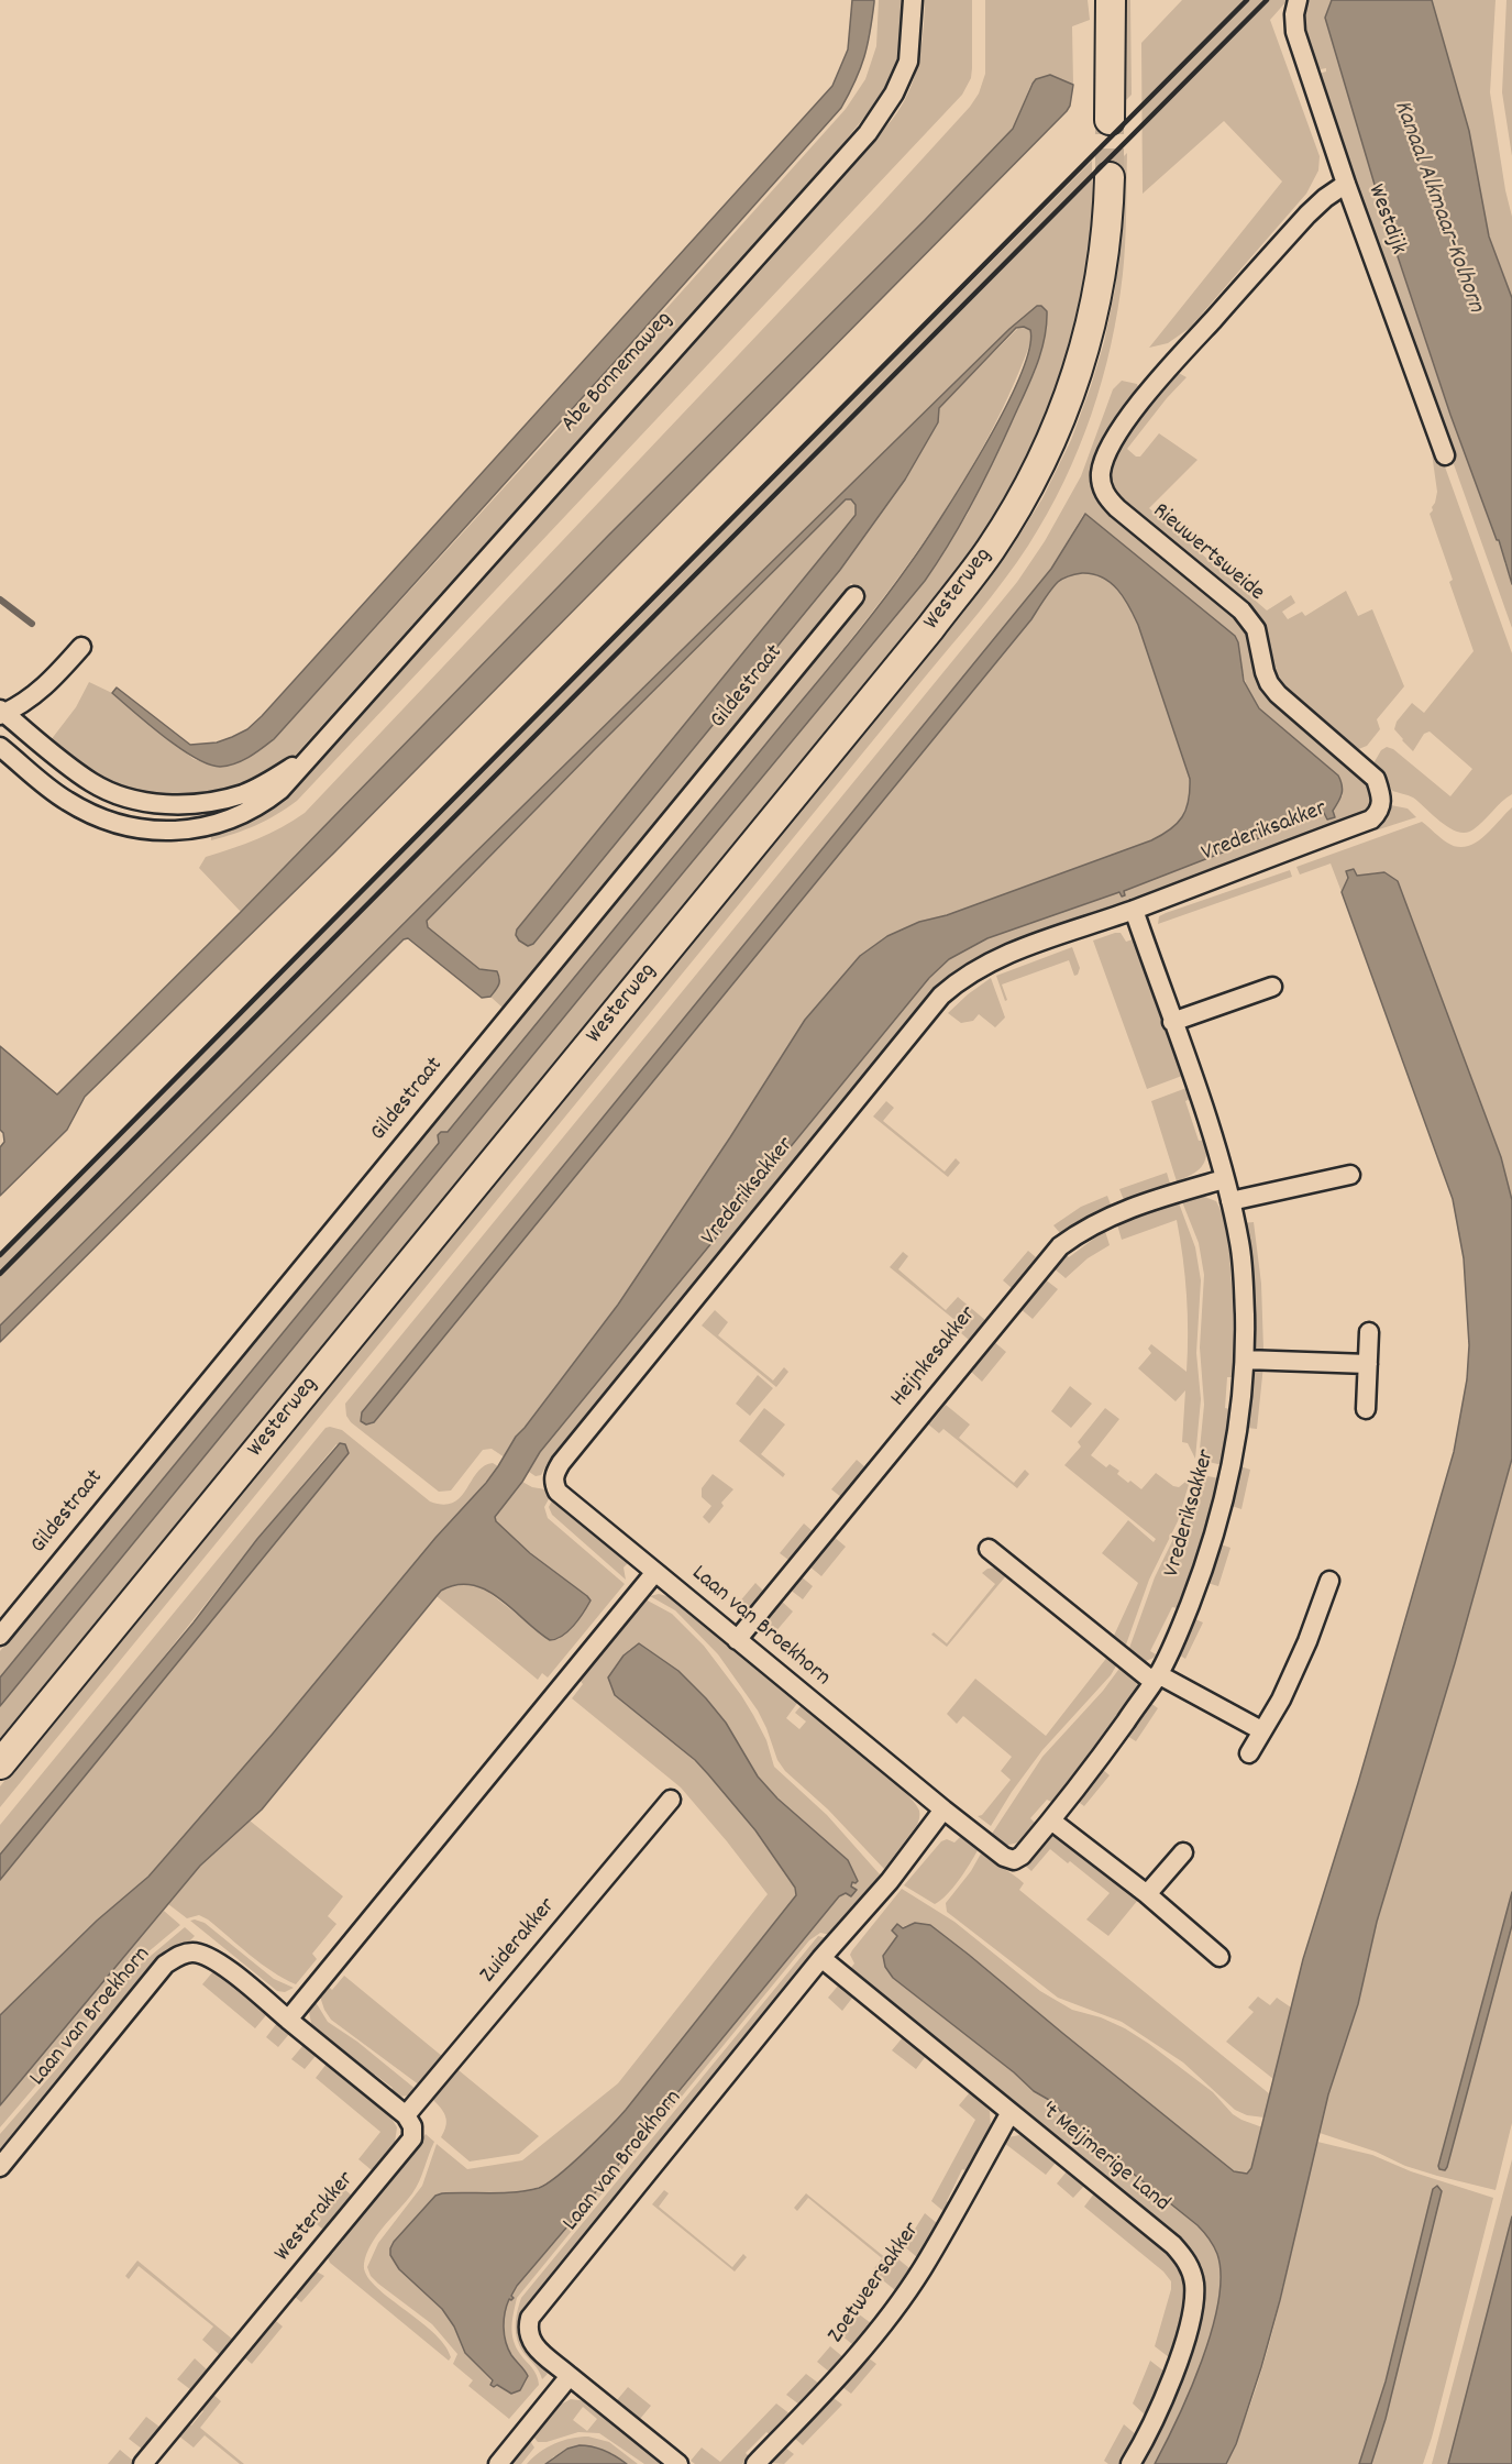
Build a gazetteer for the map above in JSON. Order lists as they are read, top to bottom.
{
  "streets": {
    "main road": ["Westerweg"],
    "street": [
      "Westdijk",
      "Abe Bonnemaweg",
      "Rieuwertsweide",
      "Gildestraat",
      "Vrederiksakker",
      "Heijnkesakker",
      "Laan van Broekhorn",
      "Zuiderakker",
      "'t Meijmerige Land",
      "Westerakker",
      "Zoetweersakker"
    ]
  },
  "crossings": [
    ["Westdijk", "Rieuwertsweide"],
    ["Rieuwertsweide", "Vrederiksakker"],
    ["Vrederiksakker", "Heijnkesakker"],
    ["Vrederiksakker", "Laan van Broekhorn"],
    ["Heijnkesakker", "Laan van Broekhorn"],
    ["Laan van Broekhorn", "'t Meijmerige Land"],
    ["Zuiderakker", "Westerakker"],
    ["'t Meijmerige Land", "Zoetweersakker"]
  ],
  "water": ["Kanaal Alkmaar-Kolhorn"]
}
